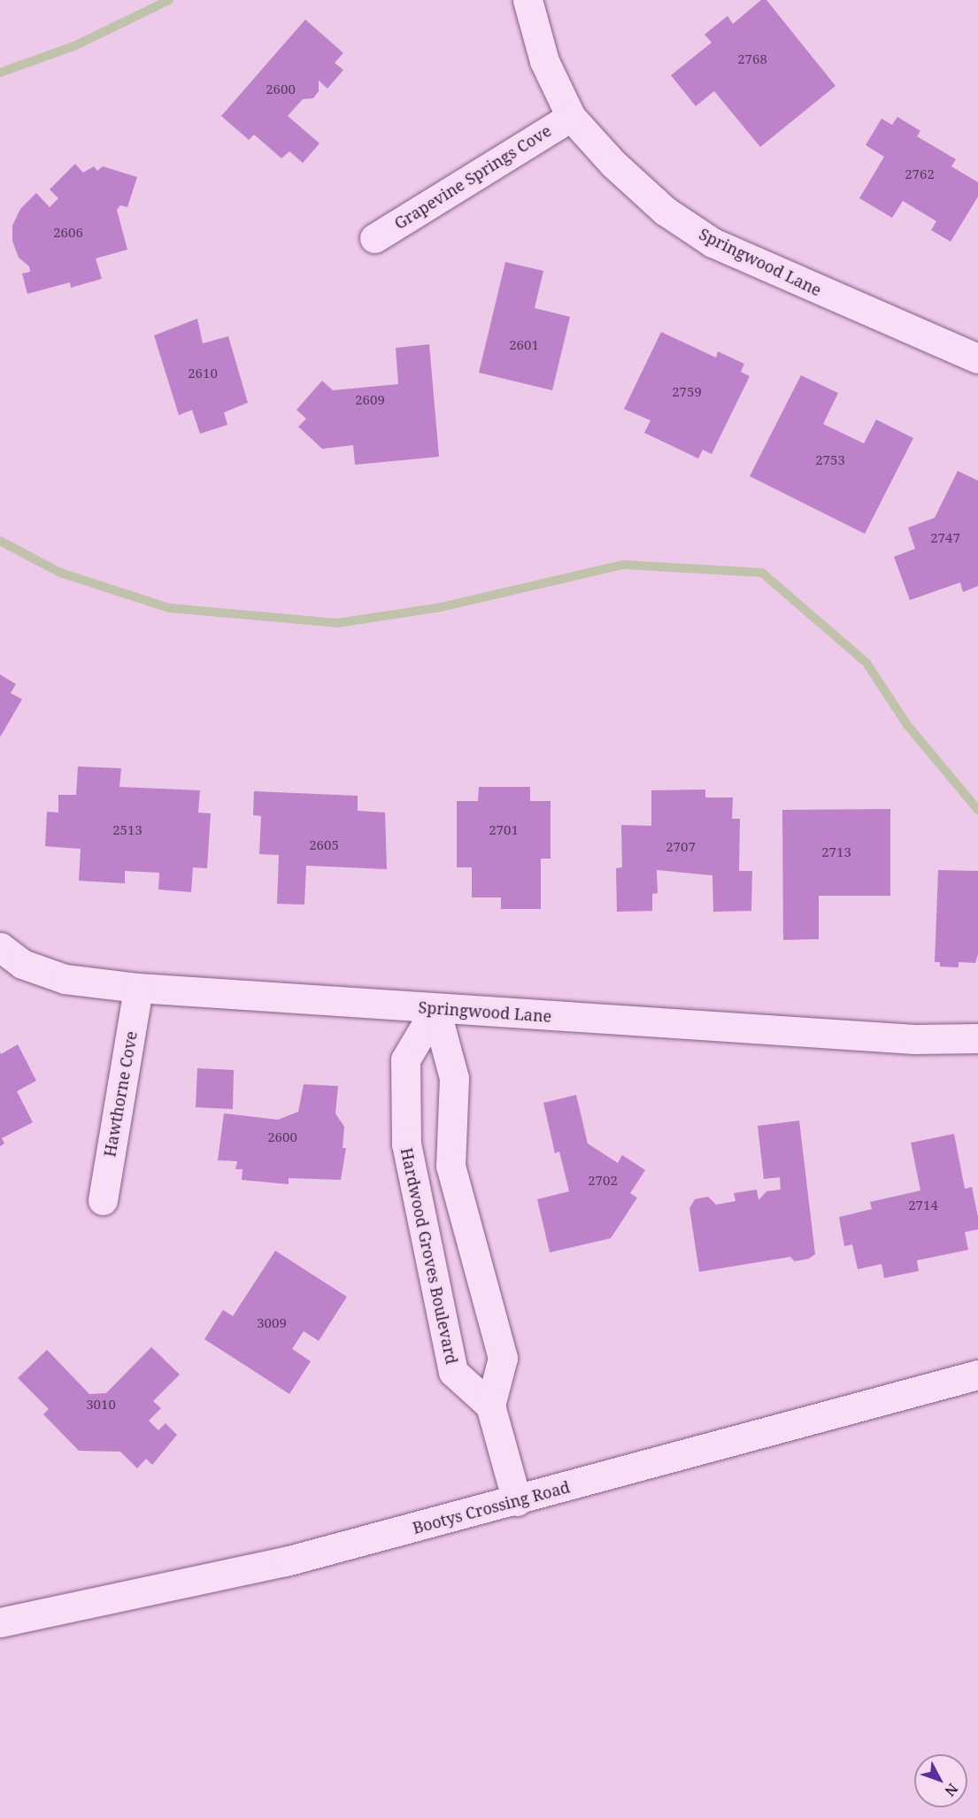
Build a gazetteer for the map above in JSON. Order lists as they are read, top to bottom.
{
  "streets": {
    "street": [
      "Grapevine Springs Cove",
      "Springwood Lane",
      "Hawthorne Cove",
      "Hardwood Groves Boulevard",
      "Bootys Crossing Road"
    ]
  },
  "crossings": [
    ["Grapevine Springs Cove", "Springwood Lane"],
    ["Springwood Lane", "Hawthorne Cove"],
    ["Springwood Lane", "Hardwood Groves Boulevard"]
  ],
  "house_numbers": [
    "2768",
    "2600",
    "2762",
    "2606",
    "2601",
    "2610",
    "2759",
    "2609",
    "2753",
    "2747",
    "2513",
    "2701",
    "2605",
    "2707",
    "2713",
    "2600",
    "2702",
    "2714",
    "3009",
    "3010"
  ],
  "north": "bottom right"
}
